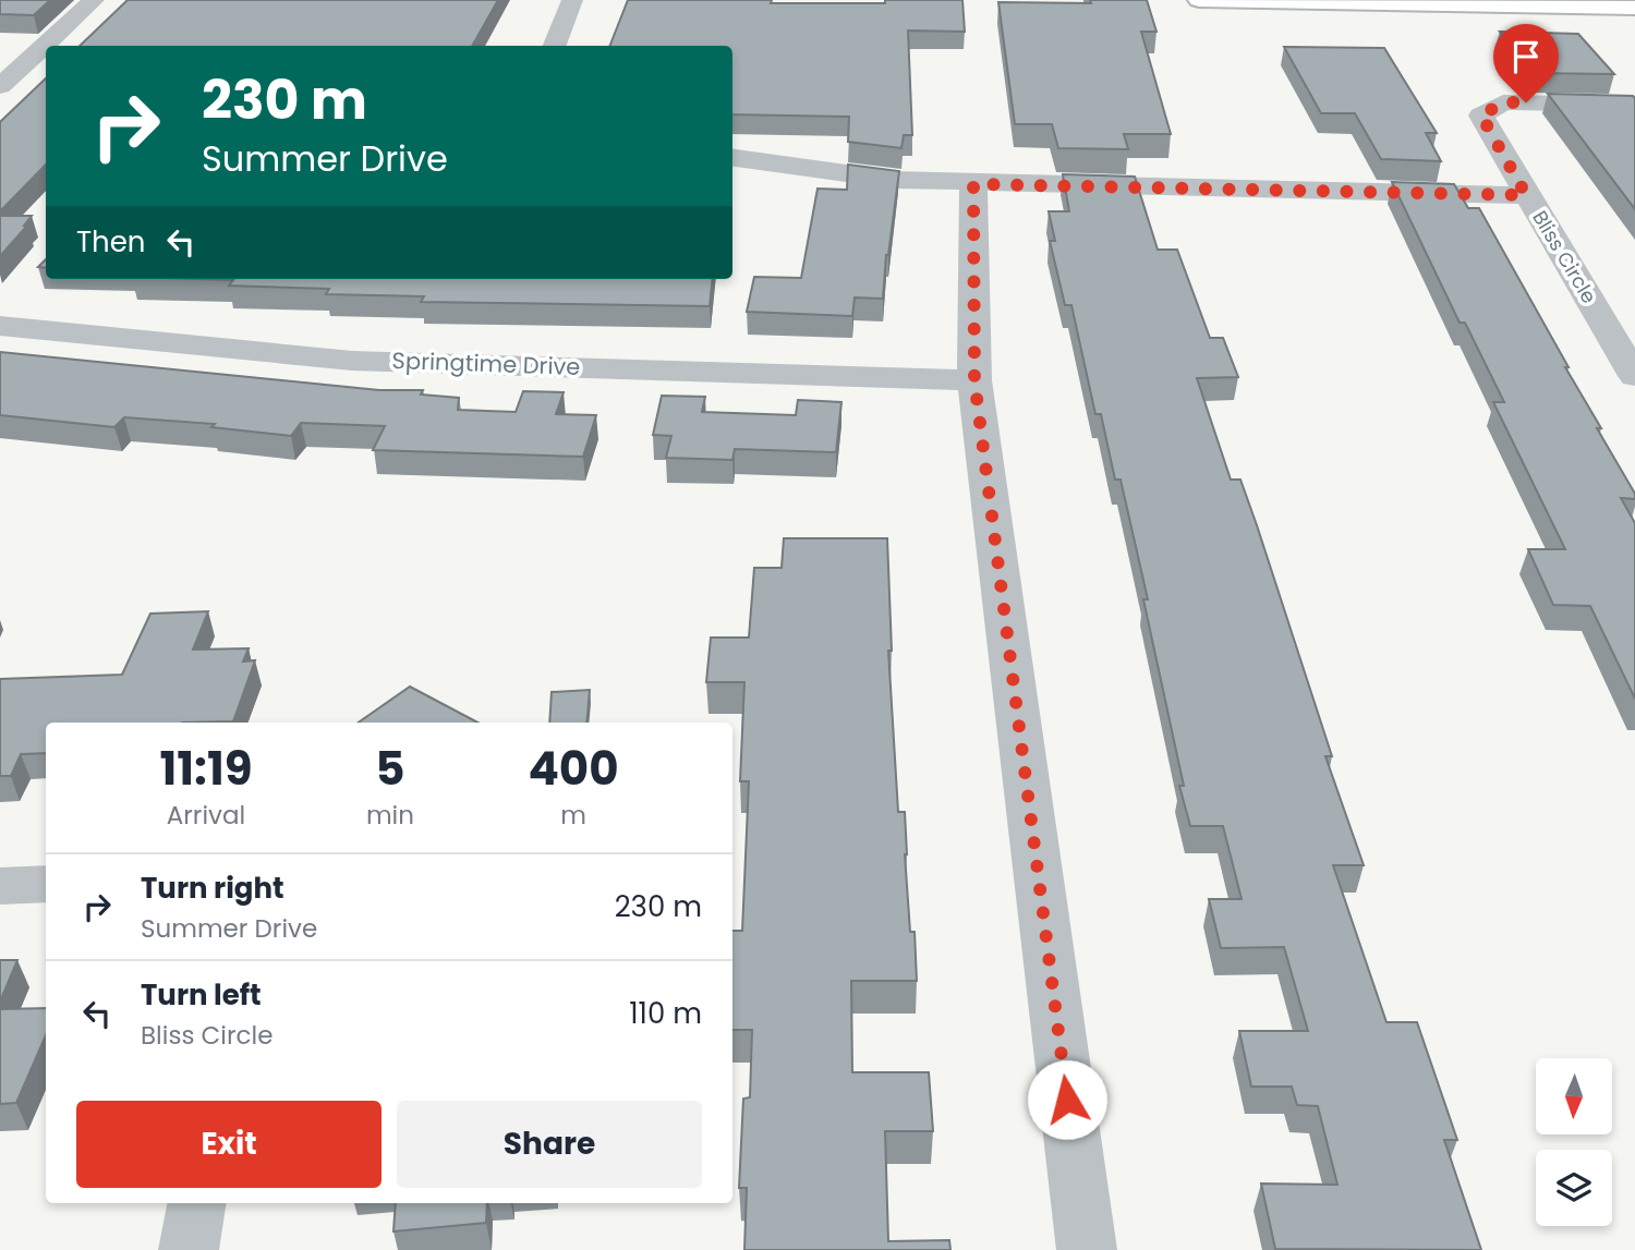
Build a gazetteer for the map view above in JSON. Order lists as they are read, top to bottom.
{
  "streets": {
    "street": ["Bliss Circle", "Springtime Drive"]
  },
  "north": "bottom",
  "page": {
    "turn": ["230 m", "Summer Drive"],
    "then": "Then",
    "eta": [
      "11:19",
      "Arrival",
      "5",
      "min",
      "400",
      "m"
    ],
    "list": [
      {
        "name": "Turn right",
        "note": "Summer Drive",
        "value": "230 m"
      },
      {
        "name": "Turn left",
        "note": "Bliss Circle",
        "value": "110 m"
      }
    ],
    "buttons": ["Exit", "Share"]
  }
}
